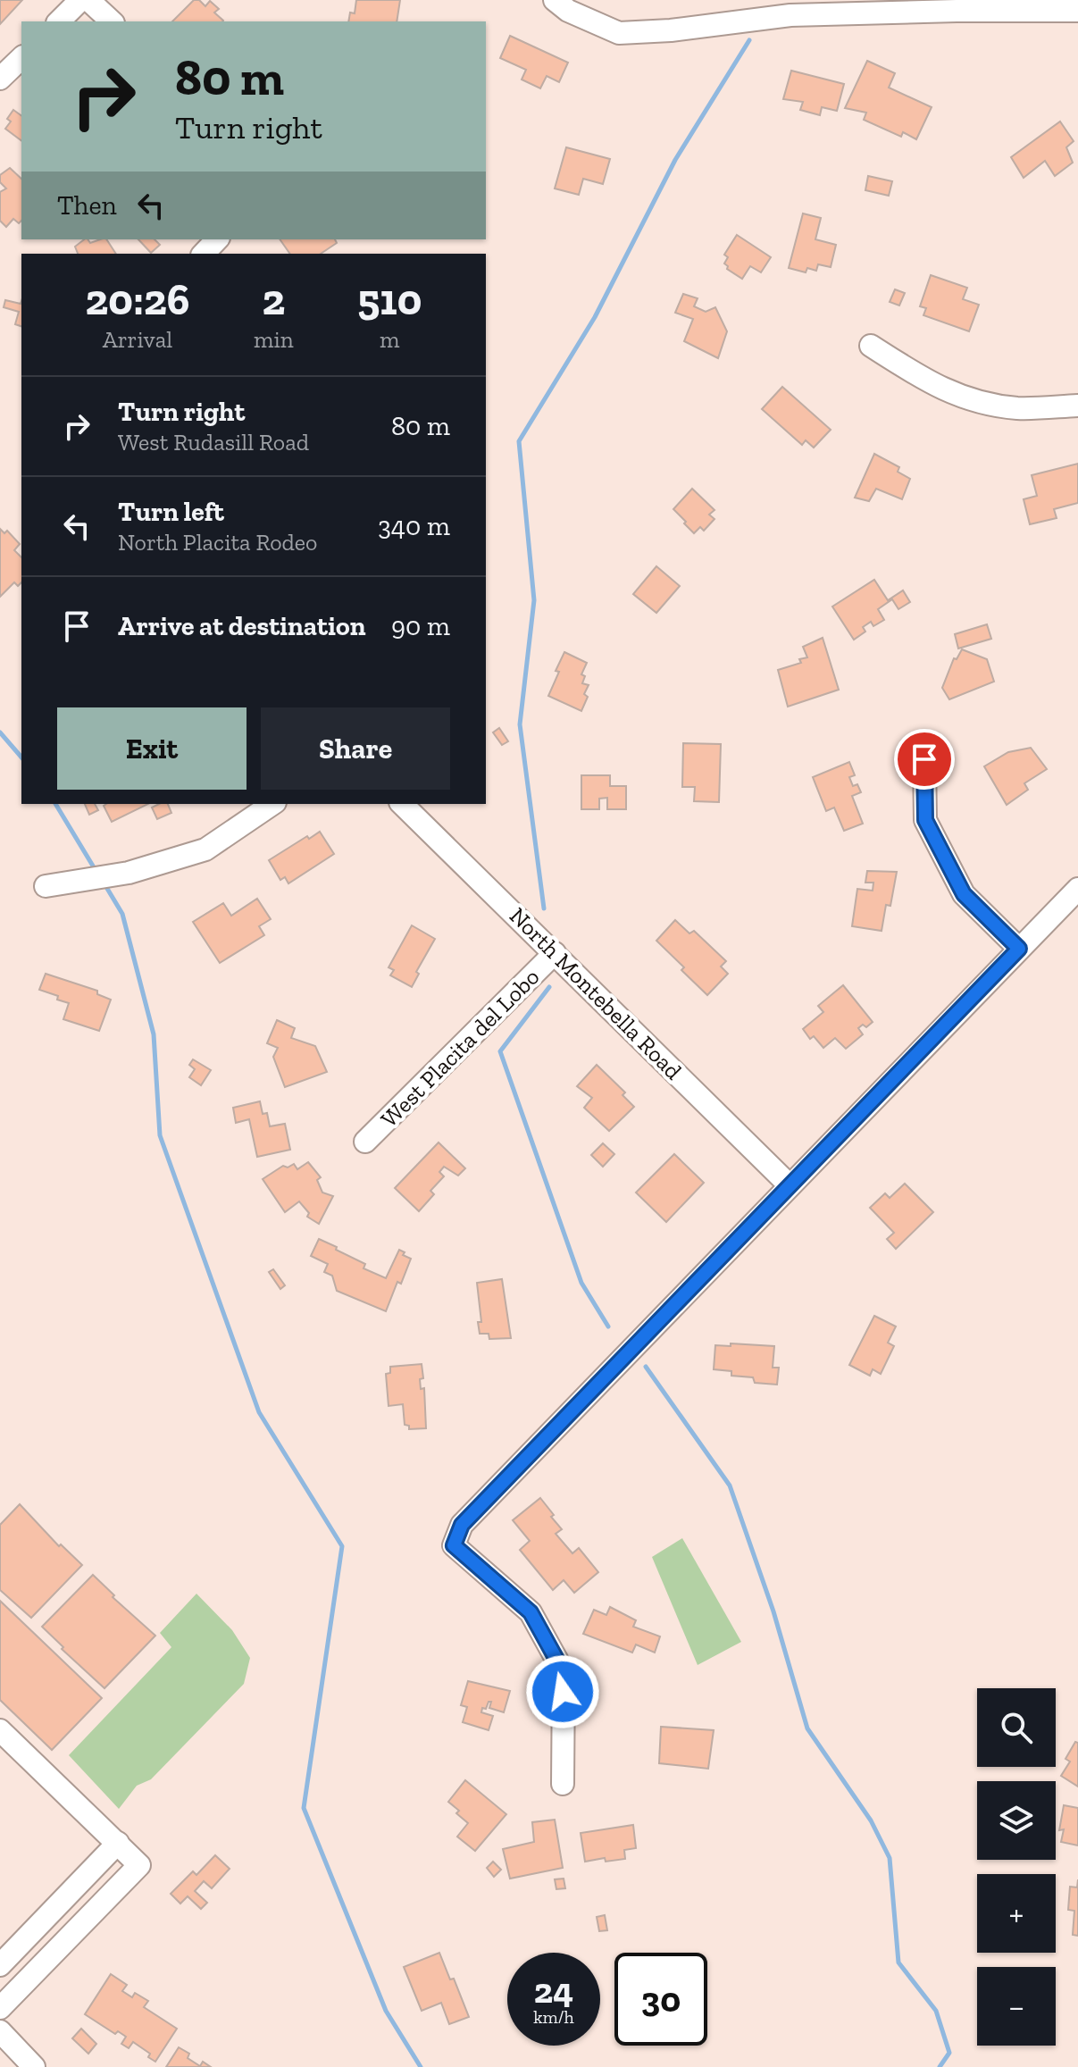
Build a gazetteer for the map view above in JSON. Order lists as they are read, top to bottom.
{
  "streets": {
    "street": ["North Montebella Road", "West Placita del Lobo"]
  },
  "crossings": [
    ["North Montebella Road", "West Placita del Lobo"]
  ],
  "page": {
    "turn": ["80 m", "Turn right"],
    "then": "Then",
    "eta": [
      "20:26",
      "Arrival",
      "2",
      "min",
      "510",
      "m"
    ],
    "list": [
      {
        "name": "Turn right",
        "note": "West Rudasill Road",
        "value": "80 m"
      },
      {
        "name": "Turn left",
        "note": "North Placita Rodeo",
        "value": "340 m"
      },
      {
        "name": "Arrive at destination",
        "value": "90 m"
      }
    ],
    "buttons": ["Exit", "Share"],
    "map_buttons": ["+", "−"],
    "speed": "24 km/h",
    "limit": "30"
  }
}
